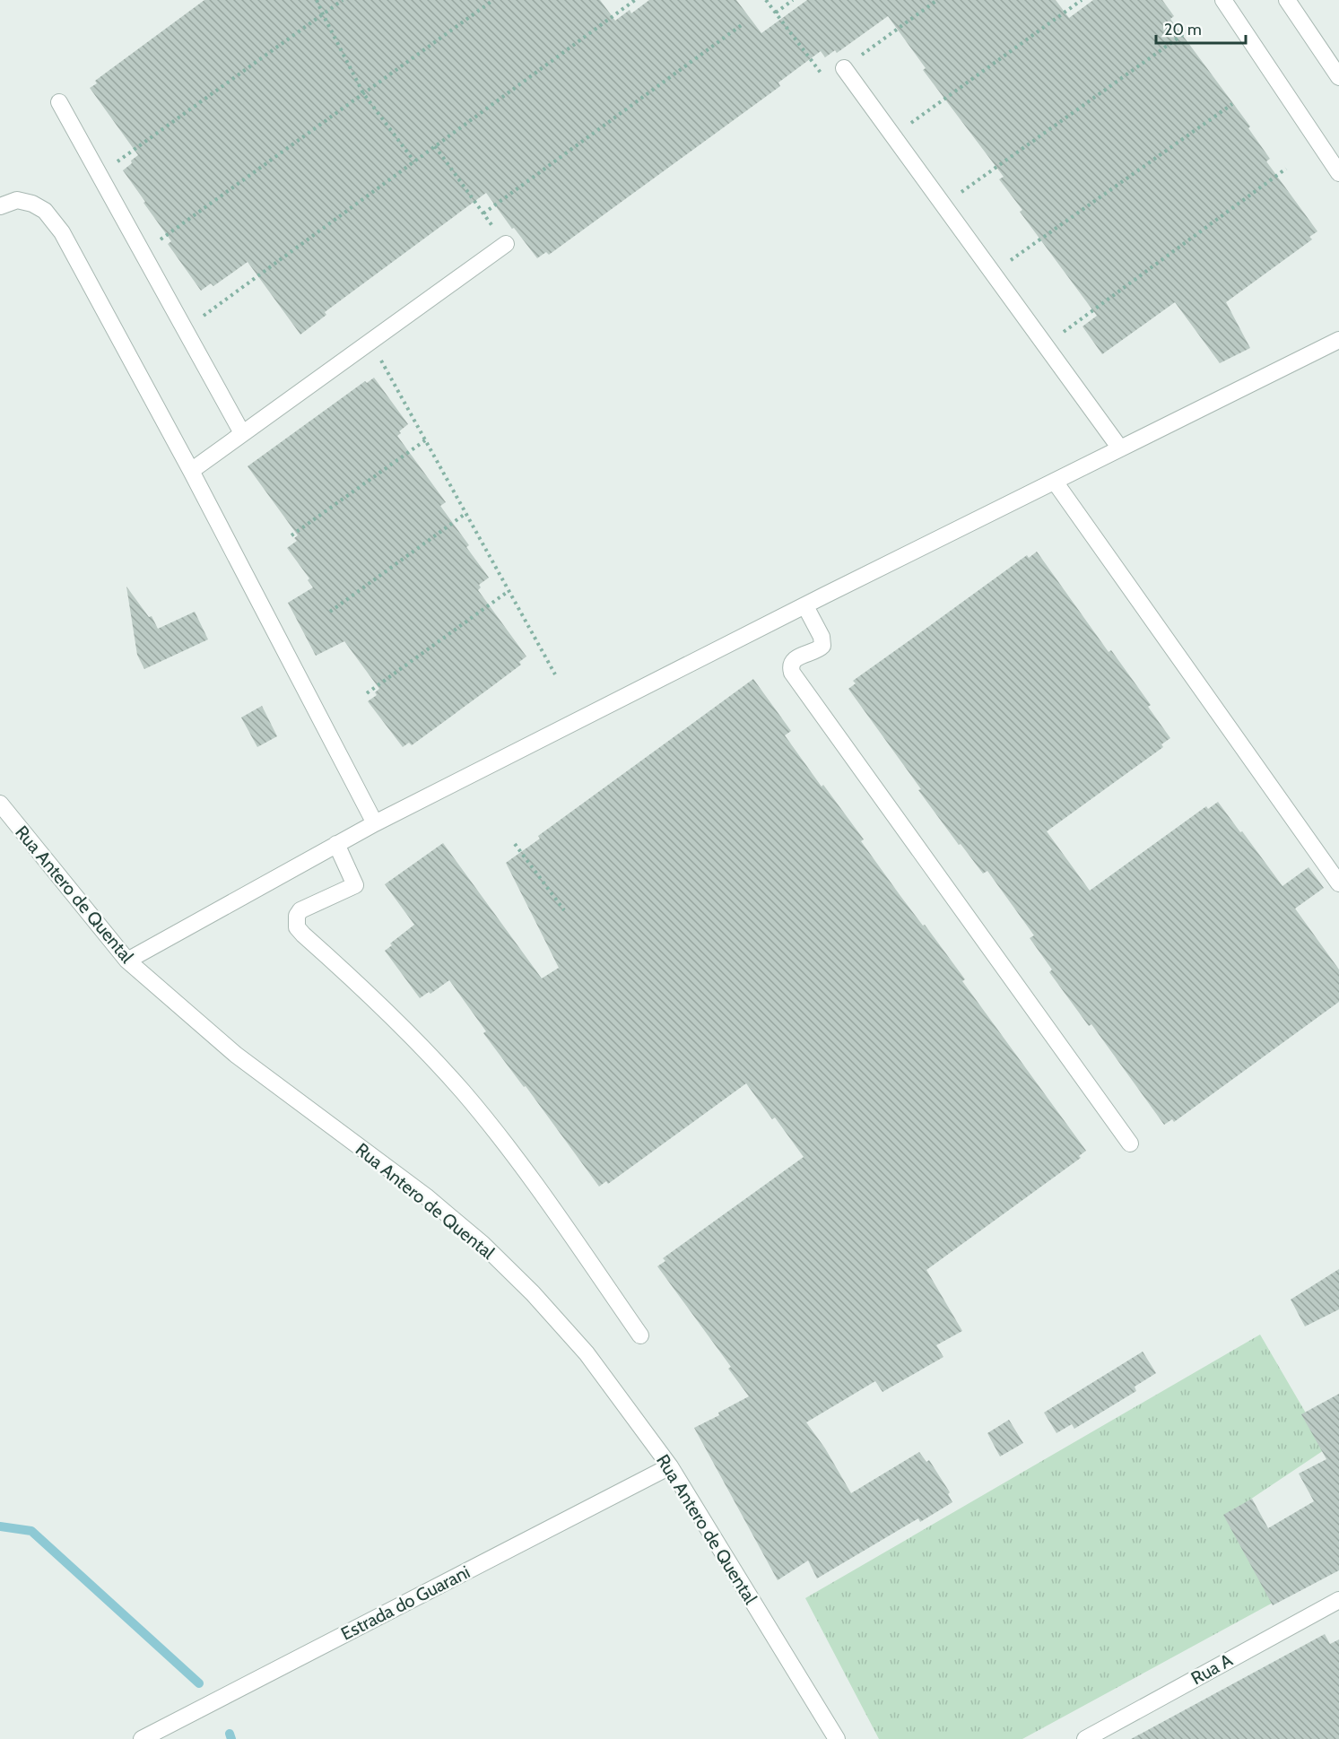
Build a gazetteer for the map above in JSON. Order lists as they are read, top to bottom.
{
  "streets": {
    "street": ["Rua Antero de Quental", "Estrada do Guarani", "Rua A"]
  },
  "crossings": [
    ["Rua Antero de Quental", "Estrada do Guarani"]
  ],
  "scale_bar": "20 m"
}
